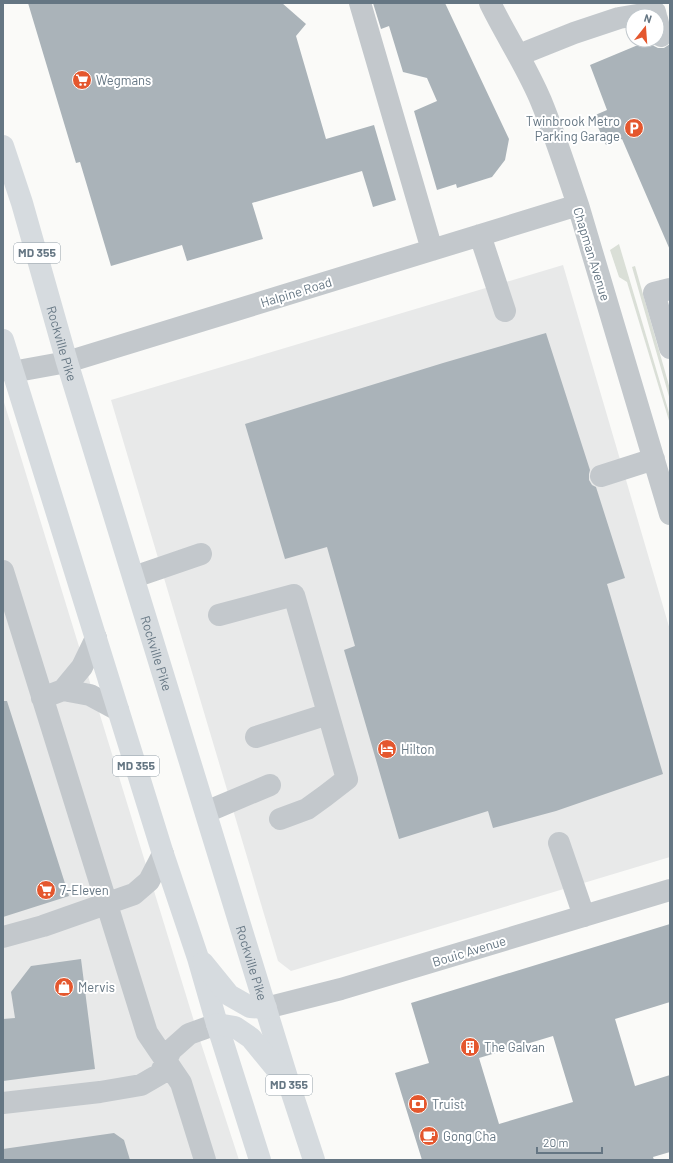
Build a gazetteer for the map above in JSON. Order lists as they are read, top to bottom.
{
  "streets": {
    "main road": ["MD 355", "Rockville Pike"],
    "street": ["Chapman Avenue", "Halpine Road", "Bouic Avenue"]
  },
  "crossings": [
    ["MD 355", "Halpine Road"],
    ["Chapman Avenue", "Halpine Road"],
    ["Halpine Road", "Rockville Pike"],
    ["Rockville Pike", "Bouic Avenue"]
  ],
  "places": {
    "supermarket": ["Wegmans", "7-Eleven"],
    "parking": ["Twinbrook Metro Parking Garage"],
    "hotel": ["Hilton"],
    "shop": ["Mervis"],
    "building": ["The Galvan"],
    "bank": ["Truist"],
    "cafe": ["Gong Cha"]
  },
  "scale_bar": "20 m",
  "north": "top"
}
